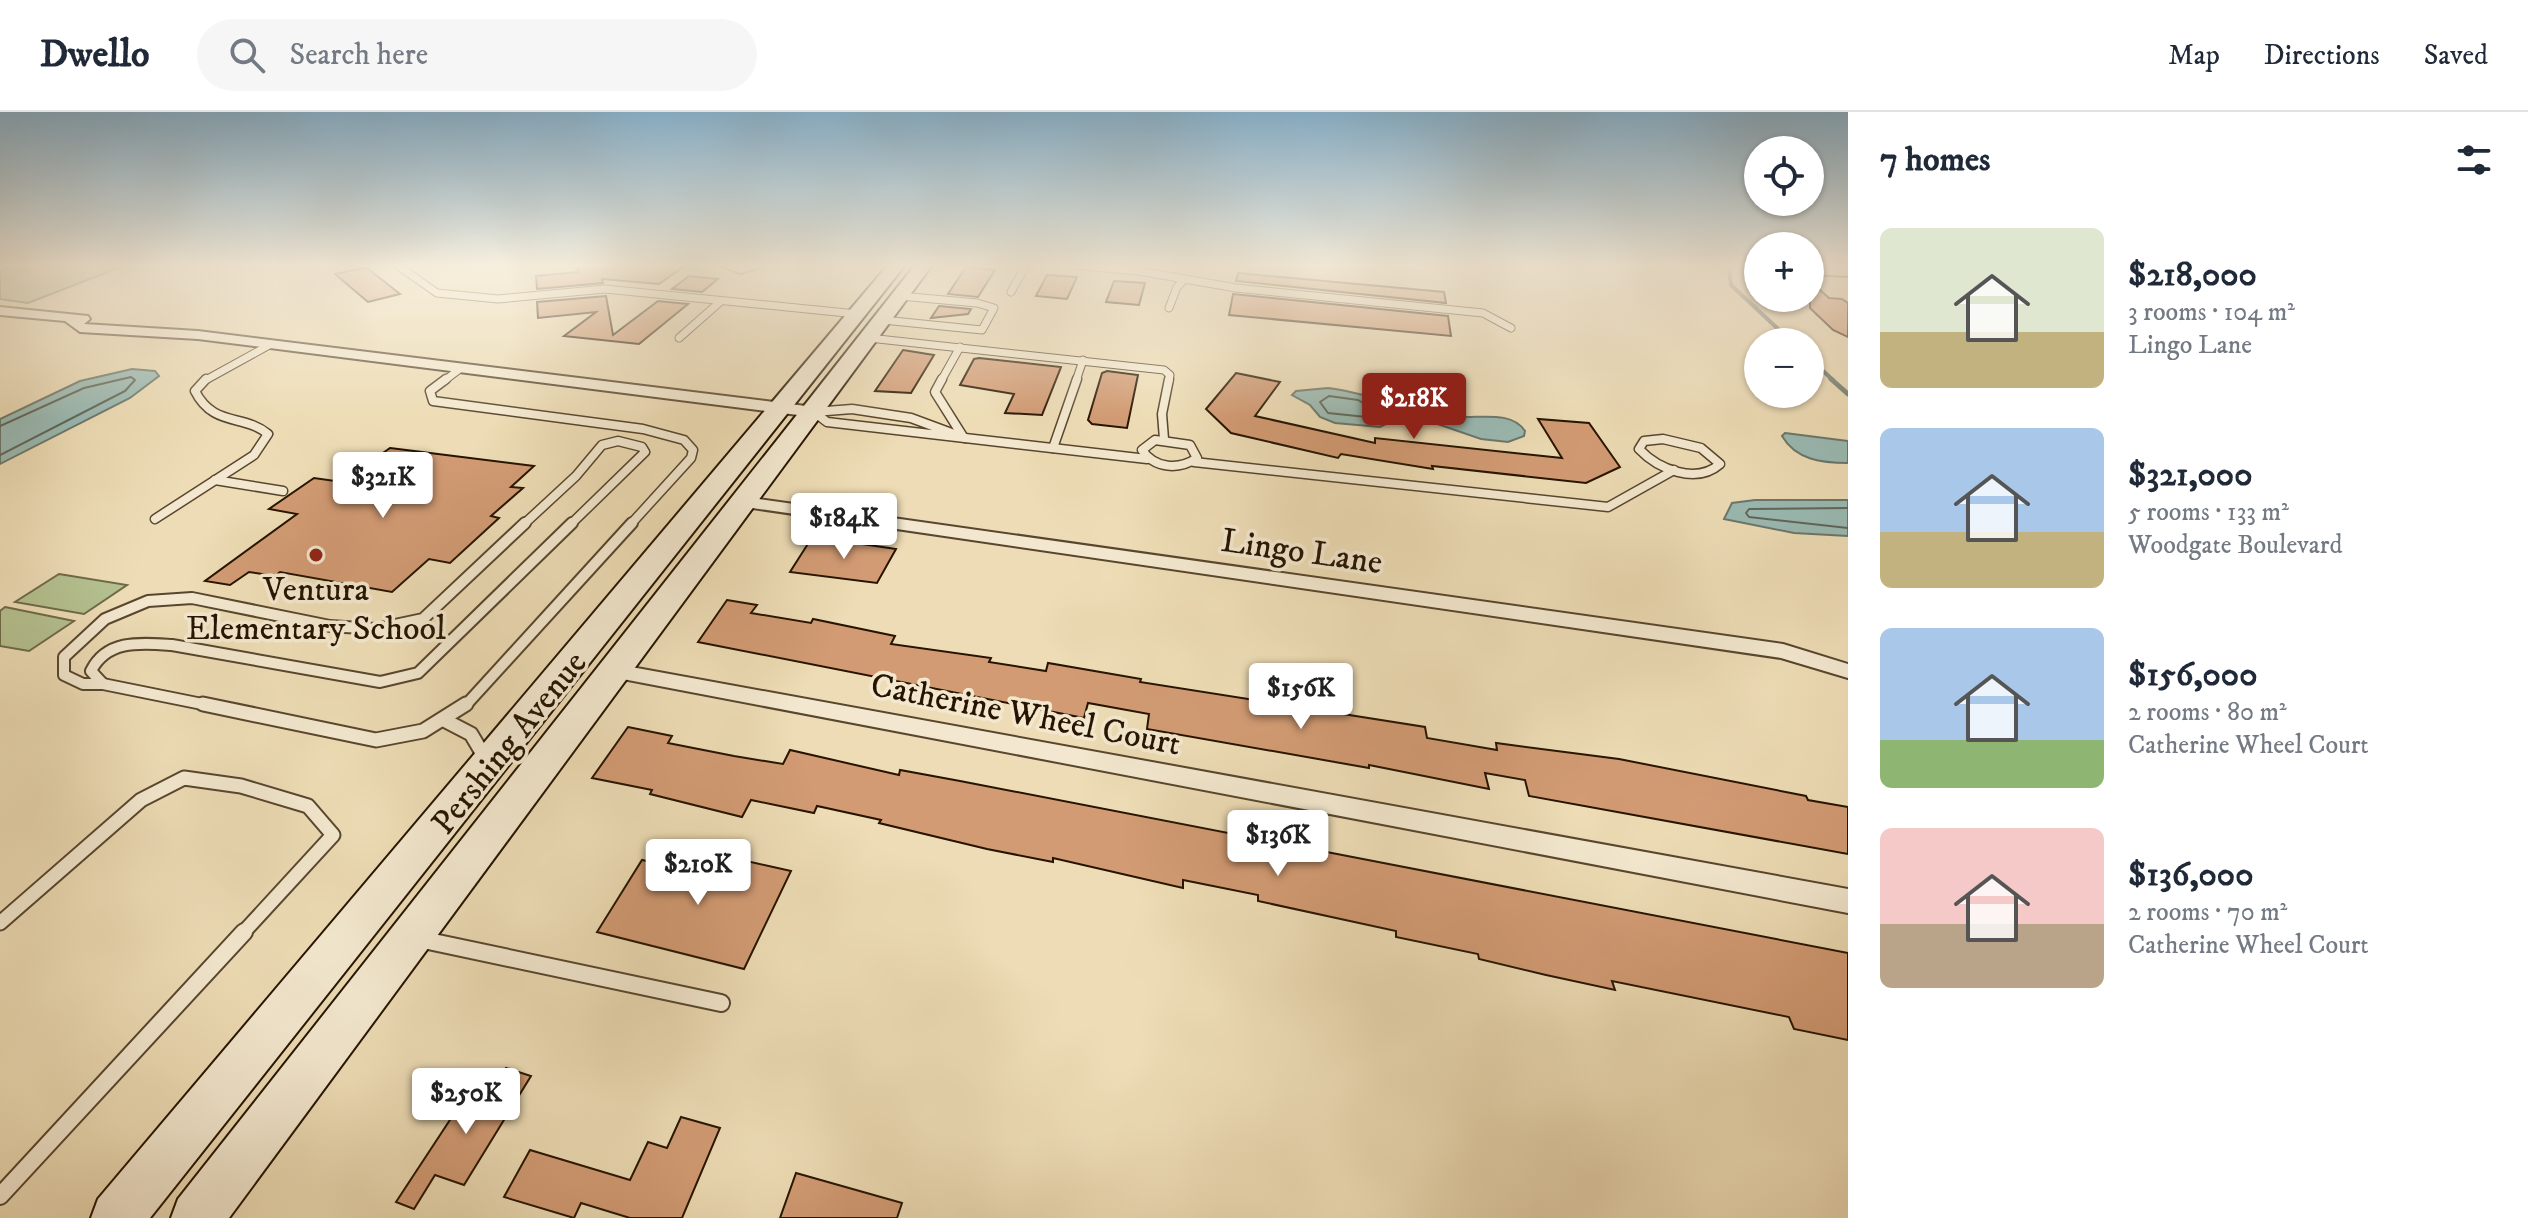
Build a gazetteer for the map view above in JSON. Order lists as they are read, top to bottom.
{
  "streets": {
    "street": ["Lingo Lane", "Catherine Wheel Court", "Pershing Avenue"]
  },
  "crossings": [
    ["Lingo Lane", "Pershing Avenue"],
    ["Catherine Wheel Court", "Pershing Avenue"]
  ],
  "places": ["Ventura Elementary School"],
  "page": {
    "header": "Dwello",
    "search": "Search here",
    "nav": ["Map", "Directions", "Saved"],
    "heading": "7 homes",
    "map_buttons": ["+", "−"],
    "list": [
      {
        "name": "$218,000",
        "note": "3 rooms · 104 m² · Lingo Lane"
      },
      {
        "name": "$321,000",
        "note": "5 rooms · 133 m² · Woodgate Boulevard"
      },
      {
        "name": "$156,000",
        "note": "2 rooms · 80 m² · Catherine Wheel Court"
      },
      {
        "name": "$136,000",
        "note": "2 rooms · 70 m² · Catherine Wheel Court"
      }
    ],
    "price": [
      "$218K",
      "$321K",
      "$184K",
      "$156K",
      "$136K",
      "$210K",
      "$250K"
    ]
  }
}
